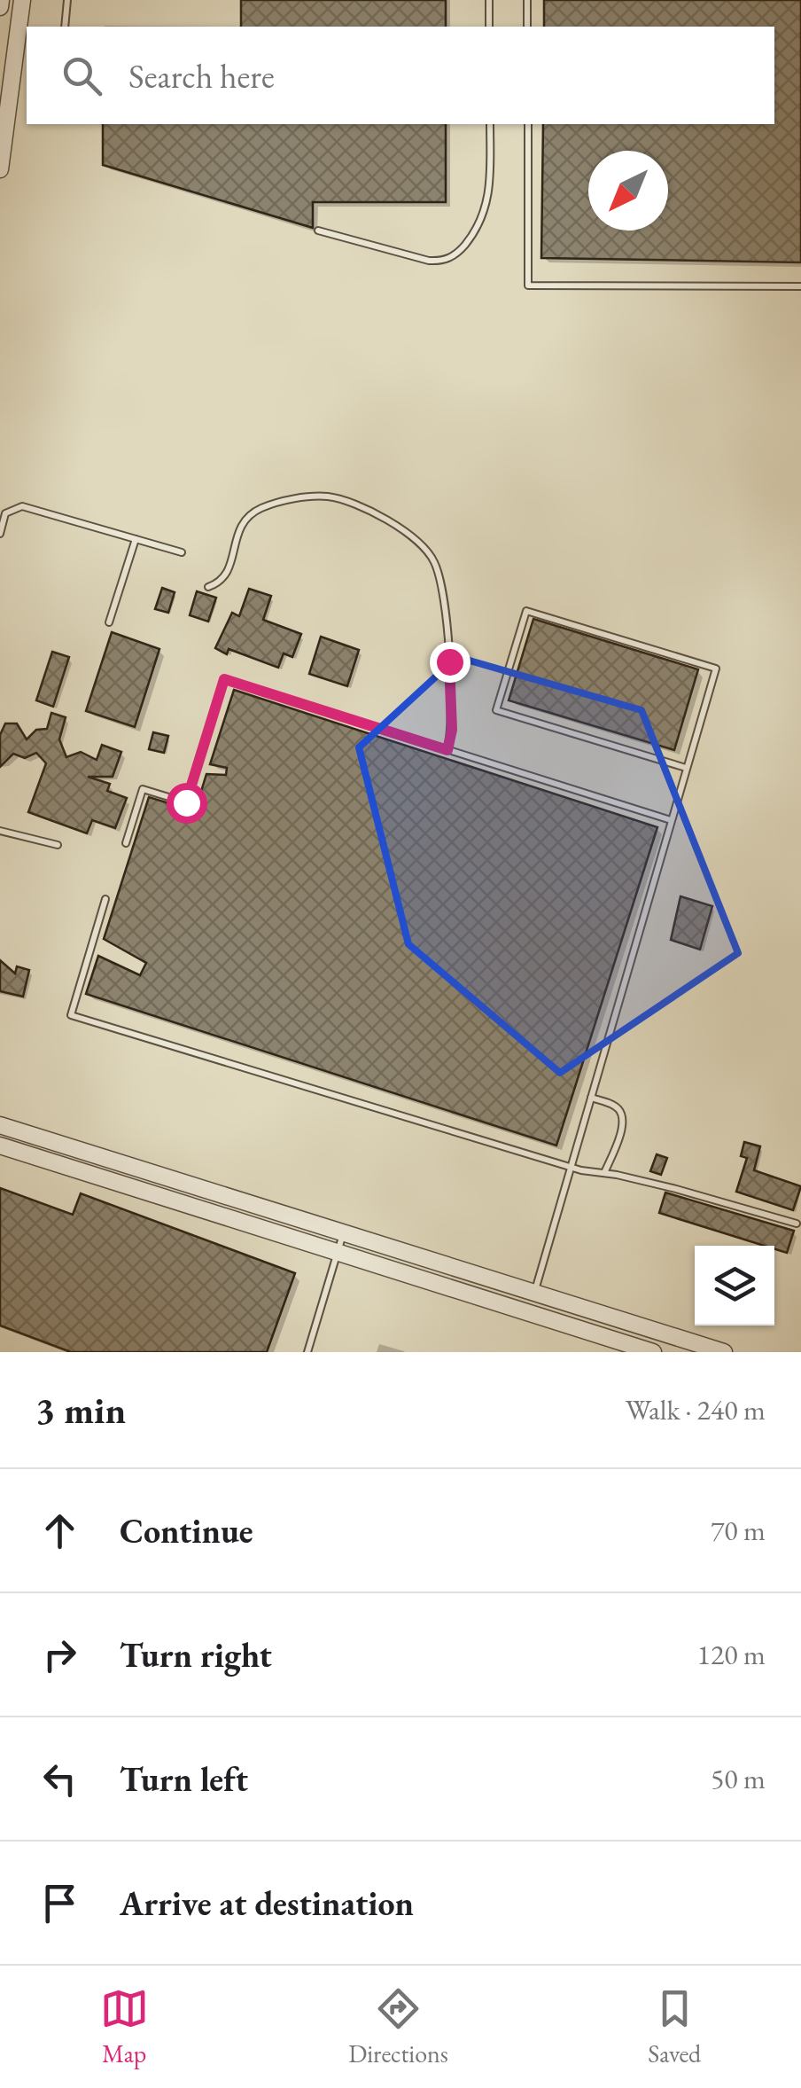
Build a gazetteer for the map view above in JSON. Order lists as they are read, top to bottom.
{
  "north": "bottom left",
  "page": {
    "search": "Search here",
    "heading": ["3 min", "Walk · 240 m"],
    "list": [
      ["Continue", "70 m"],
      ["Turn right", "120 m"],
      ["Turn left", "50 m"],
      "Arrive at destination"
    ],
    "nav": ["Map", "Directions", "Saved"]
  }
}
